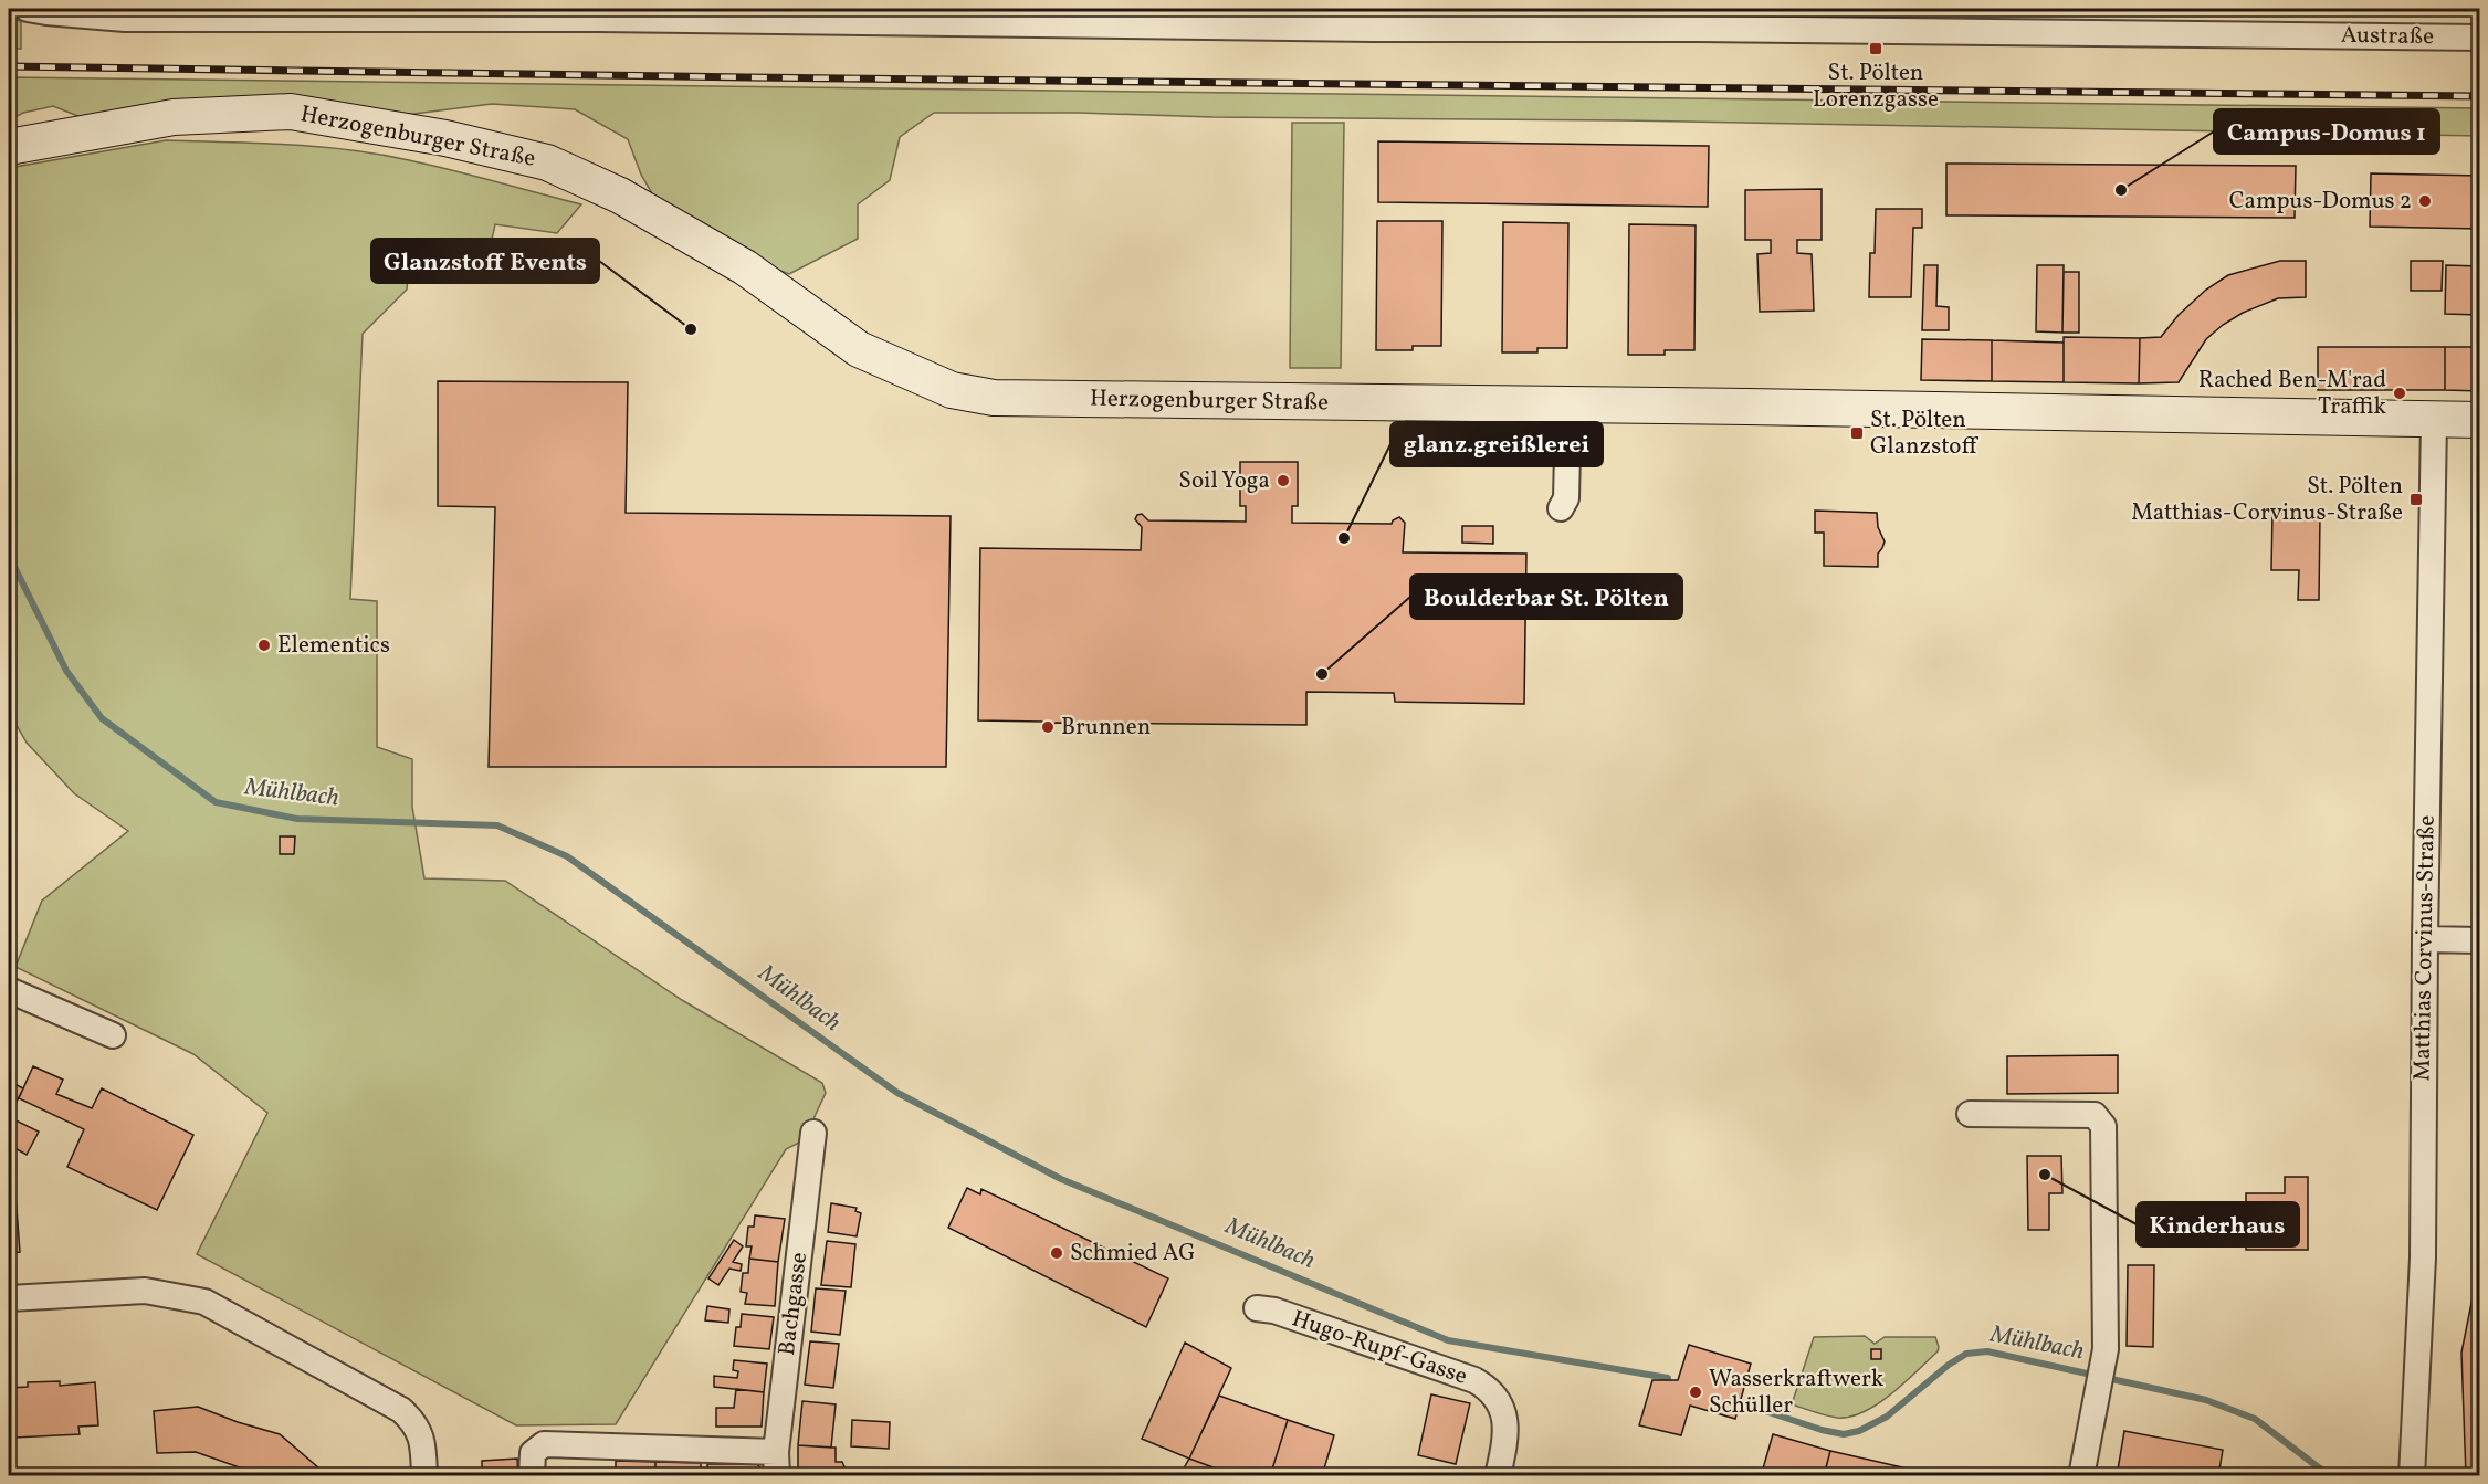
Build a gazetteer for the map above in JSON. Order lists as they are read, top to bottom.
{
  "streets": {
    "street": [
      "Austraße",
      "Herzogenburger Straße",
      "Matthias Corvinus-Straße",
      "Bachgasse",
      "Hugo-Rupf-Gasse"
    ]
  },
  "crossings": [
    ["Herzogenburger Straße", "Matthias Corvinus-Straße"]
  ],
  "water": ["Mühlbach"],
  "places": {
    "transit": ["St. Pölten Lorenzgasse", "St. Pölten Glanzstoff", "St. Pölten Matthias-Corvinus-Straße"],
    "other": [
      "Campus-Domus 1",
      "Campus-Domus 2",
      "Glanzstoff Events",
      "Rached Ben-M'rad Traffik",
      "Soil Yoga",
      "glanz.greißlerei",
      "Elementics",
      "Boulderbar St. Pölten",
      "Brunnen",
      "Kinderhaus",
      "Schmied AG",
      "Wasserkraftwerk Schüller"
    ]
  }
}
